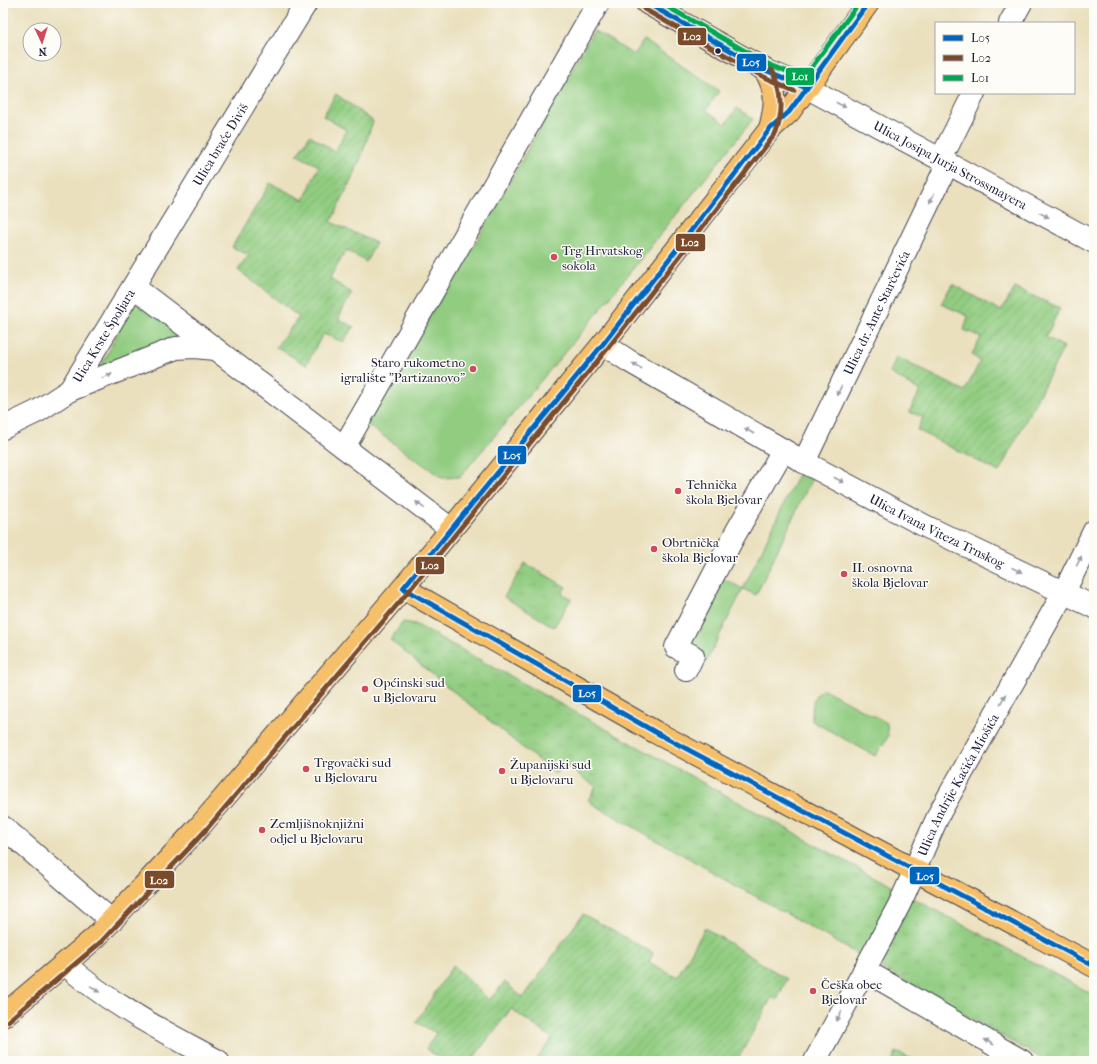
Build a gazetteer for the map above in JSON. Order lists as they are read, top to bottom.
{
  "streets": {
    "street": [
      "Ulica braće Diviš",
      "Ulica Josipa Jurja Strossmayera",
      "Ulica dr. Ante Starčevića",
      "Uica Krste Špoljara",
      "Ulica Ivana Viteza Trnskog",
      "Ulica Andrije Kačića Miošića"
    ]
  },
  "crossings": [
    ["Ulica braće Diviš", "Uica Krste Špoljara"],
    ["Ulica Josipa Jurja Strossmayera", "Ulica dr. Ante Starčevića"],
    ["Ulica dr. Ante Starčevića", "Ulica Ivana Viteza Trnskog"],
    ["Ulica Ivana Viteza Trnskog", "Ulica Andrije Kačića Miošića"]
  ],
  "one_way": ["Ulica Josipa Jurja Strossmayera", "Ulica dr. Ante Starčevića"],
  "places": [
    "Trg Hrvatskog sokola",
    "Staro rukometno igralište \"Partizanovo\"",
    "Tehnička škola Bjelovar",
    "Obrtnička škola Bjelovar",
    "II. osnovna škola Bjelovar",
    "Općinski sud u Bjelovaru",
    "Trgovački sud u Bjelovaru",
    "Županijski sud u Bjelovaru",
    "Zemljišnoknjižni odjel u Bjelovaru",
    "Češka obec Bjelovar"
  ],
  "lines": ["transit line L05", "transit line L01", "transit line L02"],
  "legend": ["L05", "L02", "L01"],
  "north": "bottom"
}
